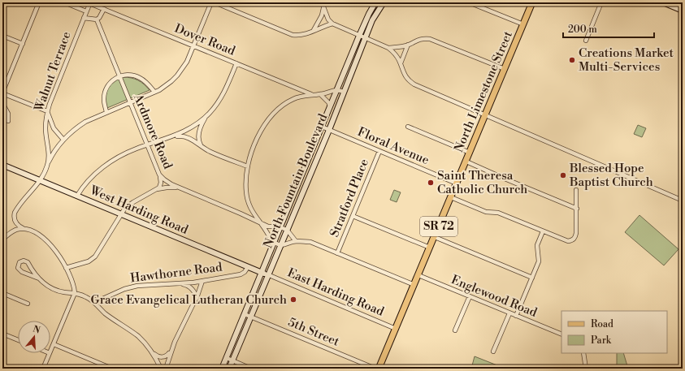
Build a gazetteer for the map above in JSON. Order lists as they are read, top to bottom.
{
  "streets": {
    "main road": ["North Limestone Street", "SR 72"],
    "street": [
      "Dover Road",
      "Walnut Terrace",
      "Ardmore Road",
      "Floral Avenue",
      "North Fountain Boulevard",
      "Stratford Place",
      "West Harding Road",
      "Hawthorne Road",
      "East Harding Road",
      "Englewood Road",
      "5th Street"
    ]
  },
  "crossings": [
    ["Dover Road", "Walnut Terrace"],
    ["Walnut Terrace", "West Harding Road"],
    ["North Limestone Street", "Floral Avenue"],
    ["North Limestone Street", "East Harding Road"],
    ["North Limestone Street", "Englewood Road"],
    ["Ardmore Road", "North Fountain Boulevard"],
    ["Floral Avenue", "North Fountain Boulevard"],
    ["Floral Avenue", "Stratford Place"],
    ["North Fountain Boulevard", "West Harding Road"],
    ["North Fountain Boulevard", "East Harding Road"],
    ["North Fountain Boulevard", "5th Street"],
    ["West Harding Road", "Hawthorne Road"],
    ["West Harding Road", "East Harding Road"]
  ],
  "places": [
    "Creations Market Multi-Services",
    "Blessed Hope Baptist Church",
    "Saint Theresa Catholic Church",
    "Grace Evangelical Lutheran Church"
  ],
  "legend": ["Road", "Park"],
  "scale_bar": "200 m",
  "north": "top"
}
